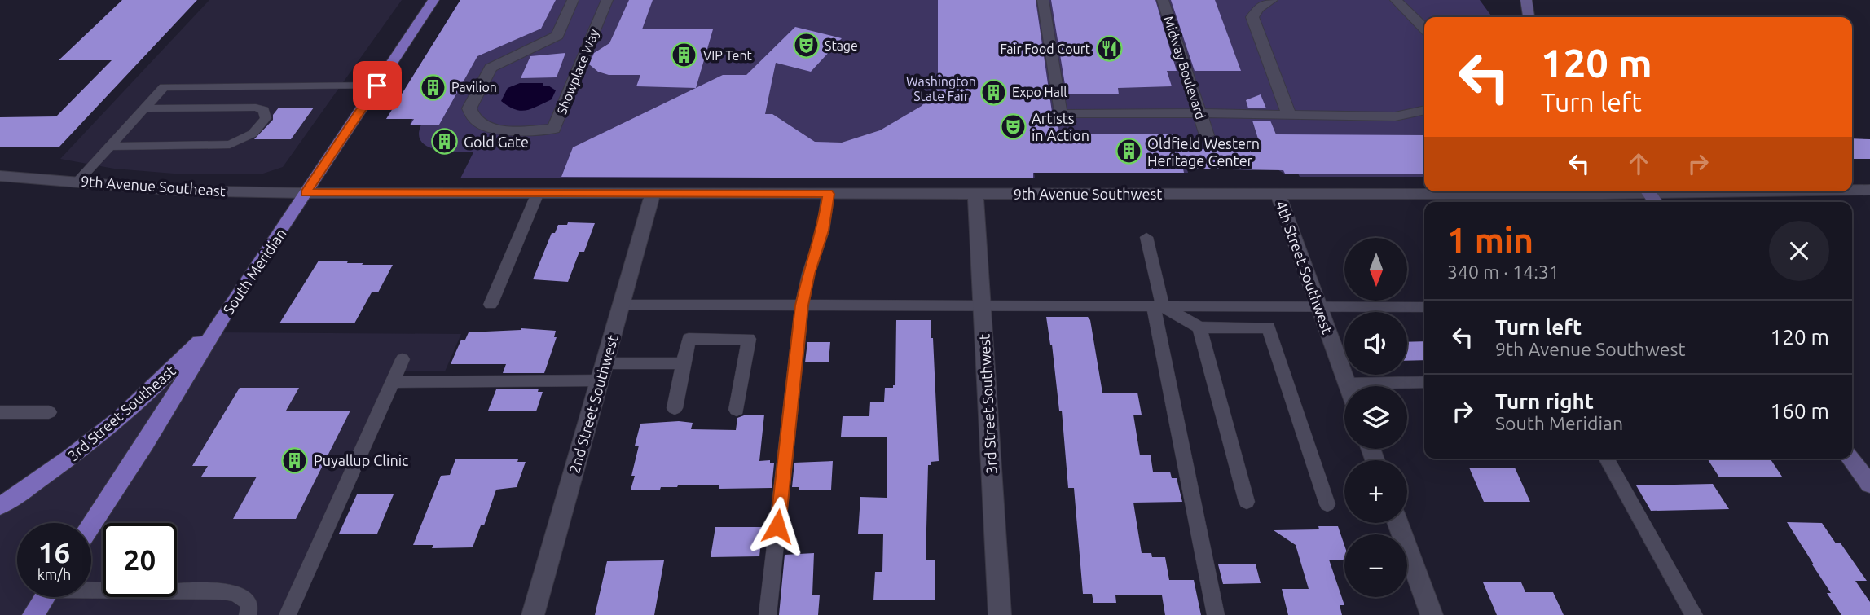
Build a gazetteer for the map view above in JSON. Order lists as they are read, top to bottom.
{
  "streets": {
    "main road": ["South Meridian", "3rd Street Southeast"],
    "street": [
      "Midway Boulevard",
      "Showplace Way",
      "9th Avenue Southeast",
      "9th Avenue Southwest",
      "4th Street Southwest",
      "2nd Street Southwest",
      "3rd Street Southwest"
    ]
  },
  "crossings": [
    ["9th Avenue Southeast", "9th Avenue Southwest"],
    ["9th Avenue Southeast", "South Meridian"],
    ["9th Avenue Southwest", "4th Street Southwest"],
    ["9th Avenue Southwest", "South Meridian"],
    ["9th Avenue Southwest", "2nd Street Southwest"],
    ["9th Avenue Southwest", "3rd Street Southwest"],
    ["South Meridian", "3rd Street Southeast"]
  ],
  "parks": ["Washington State Fair"],
  "places": {
    "theatre": ["Stage", "Artists in Action"],
    "restaurant": ["Fair Food Court"],
    "building": [
      "VIP Tent",
      "Pavilion",
      "Expo Hall",
      "Gold Gate",
      "Oldfield Western Heritage Center",
      "Puyallup Clinic"
    ]
  },
  "north": "bottom",
  "page": {
    "turn": ["120 m", "Turn left"],
    "heading": ["1 min", "340 m · 14:31"],
    "map_buttons": ["+", "−"],
    "list": [
      {
        "name": "Turn left",
        "note": "9th Avenue Southwest",
        "value": "120 m"
      },
      {
        "name": "Turn right",
        "note": "South Meridian",
        "value": "160 m"
      }
    ],
    "speed": "16 km/h",
    "limit": "20"
  }
}
